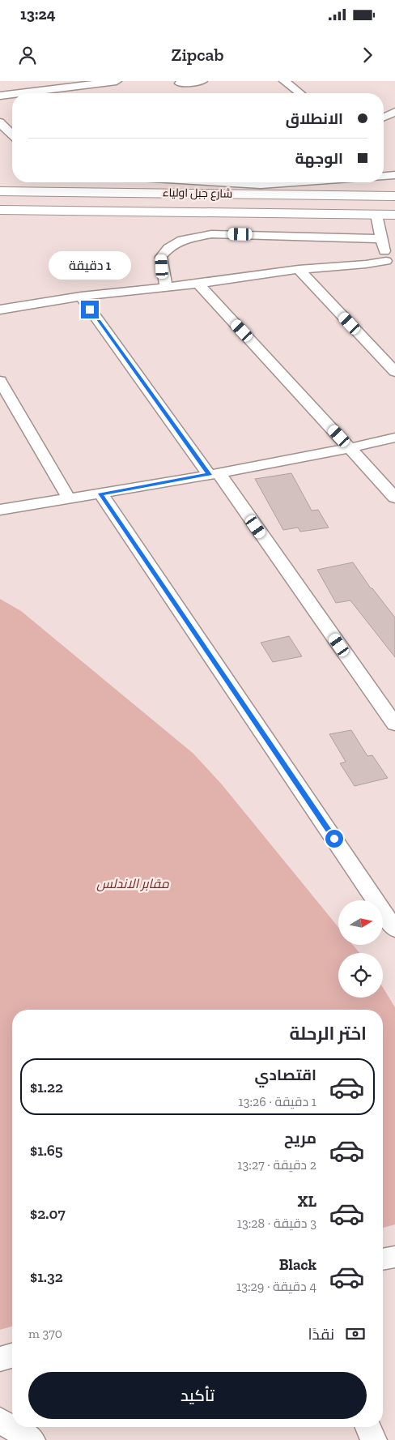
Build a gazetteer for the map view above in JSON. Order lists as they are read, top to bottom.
{
  "streets": {
    "highway": ["شارع جبل اولياء"]
  },
  "parks": ["مقابر الاندلس"],
  "north": "right",
  "page": {
    "status": "13:24",
    "header": "Zipcab",
    "banner": ["الانطلاق", "الوجهة"],
    "bubble": "1 دقيقة",
    "heading": "اختر الرحلة",
    "list": [
      {
        "name": "اقتصادي",
        "note": "1 دقيقة · 13:26",
        "value": "$1.22"
      },
      {
        "name": "مريح",
        "note": "2 دقيقة · 13:27",
        "value": "$1.65"
      },
      {
        "name": "XL",
        "note": "3 دقيقة · 13:28",
        "value": "$2.07"
      },
      {
        "name": "Black",
        "note": "4 دقيقة · 13:29",
        "value": "$1.32"
      }
    ],
    "pay": ["نقدًا", "370 m"],
    "buttons": "تأكيد"
  }
}
